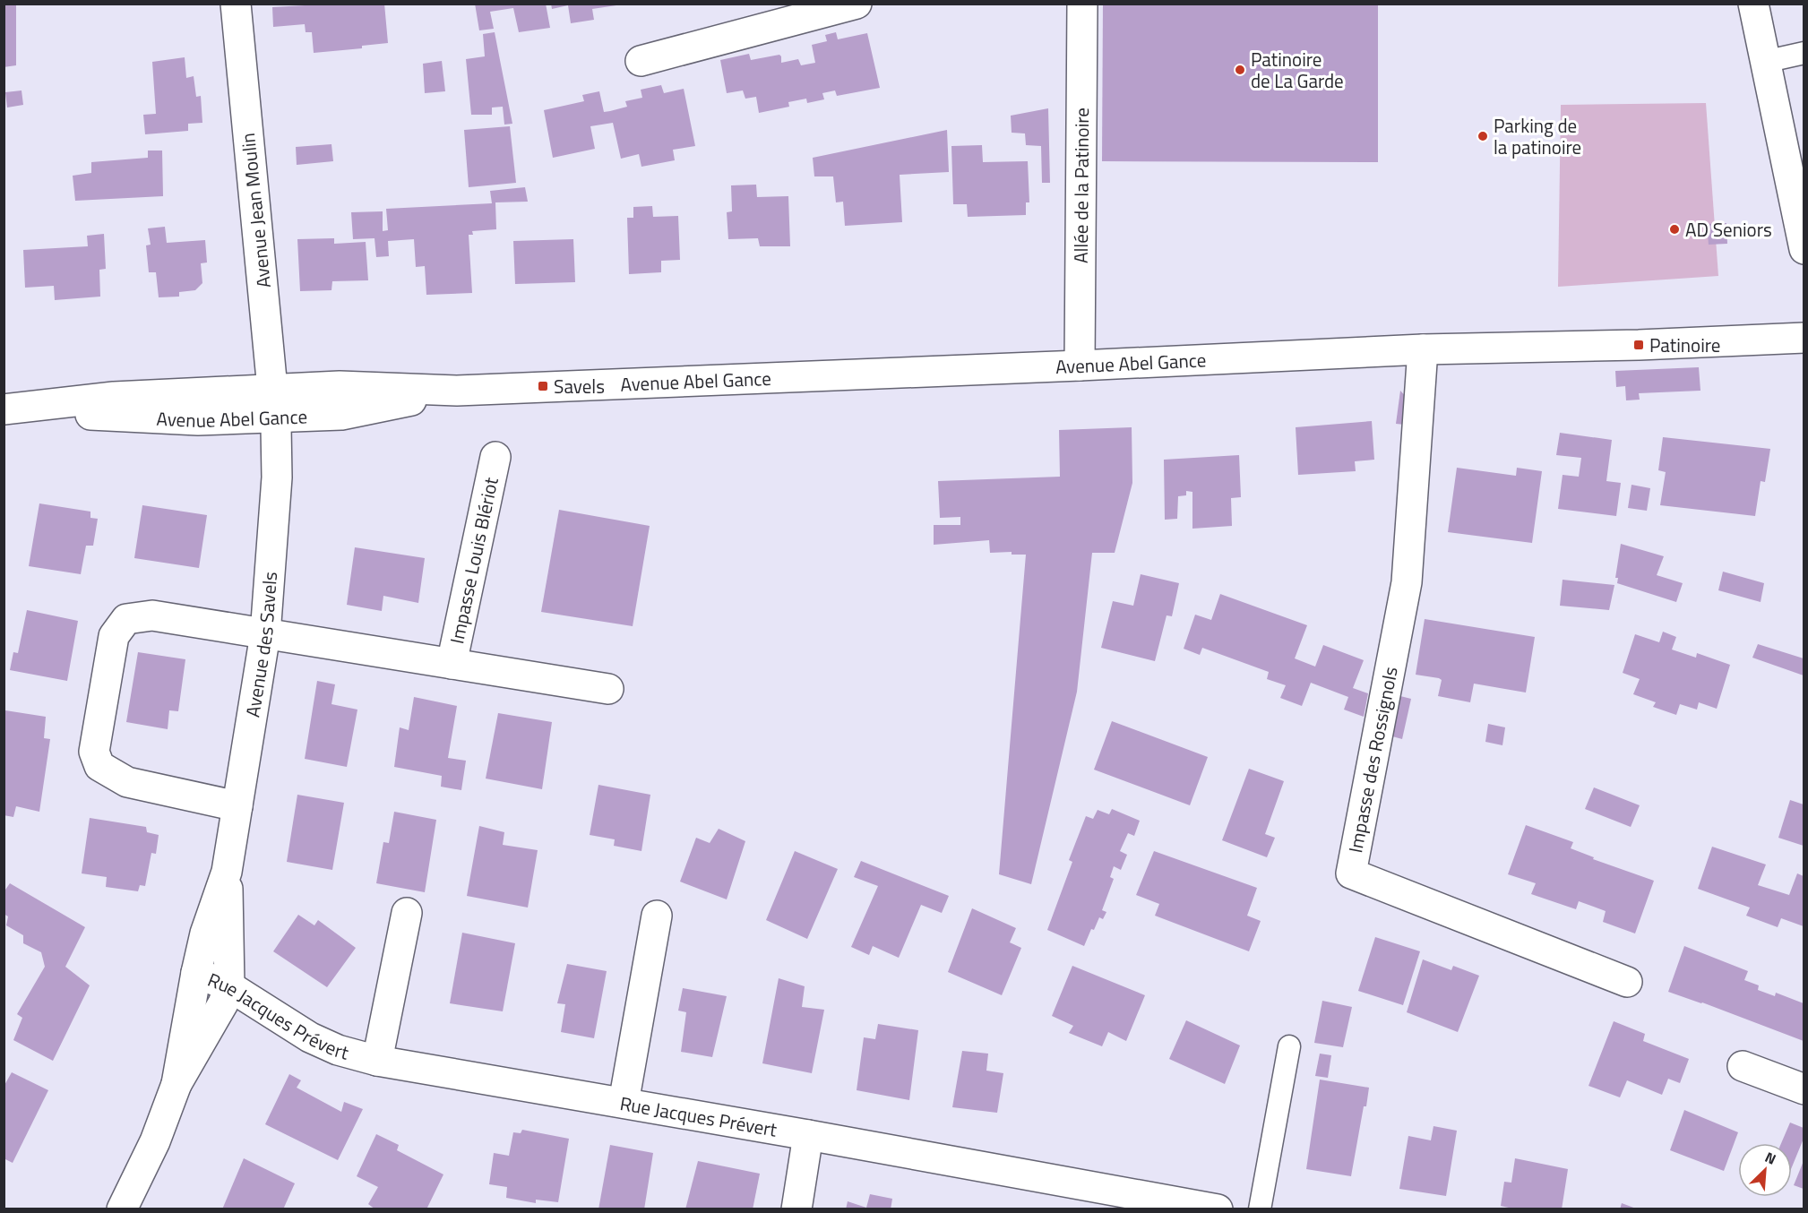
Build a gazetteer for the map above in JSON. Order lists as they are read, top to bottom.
{
  "streets": {
    "street": [
      "Allée de la Patinoire",
      "Avenue Jean Moulin",
      "Avenue Abel Gance",
      "Impasse Louis Blériot",
      "Avenue des Savels",
      "Impasse des Rossignols",
      "Rue Jacques Prévert"
    ]
  },
  "crossings": [
    ["Allée de la Patinoire", "Avenue Abel Gance"],
    ["Avenue Jean Moulin", "Avenue Abel Gance"],
    ["Avenue Jean Moulin", "Avenue des Savels"],
    ["Avenue Abel Gance", "Avenue des Savels"],
    ["Avenue Abel Gance", "Impasse des Rossignols"],
    ["Impasse Louis Blériot", "Avenue des Savels"],
    ["Avenue des Savels", "Rue Jacques Prévert"]
  ],
  "places": {
    "other": ["Patinoire de La Garde", "Parking de la patinoire", "AD Seniors"],
    "transit": ["Patinoire", "Savels"]
  },
  "north": "top right"
}
